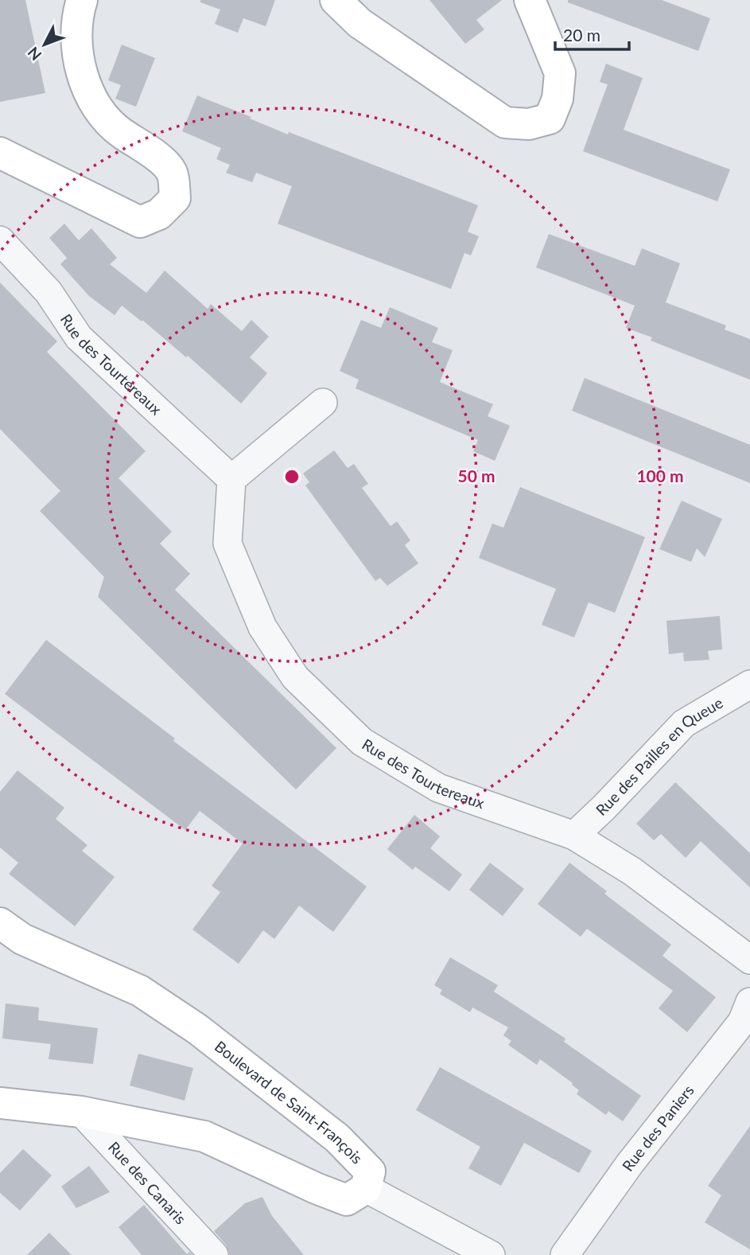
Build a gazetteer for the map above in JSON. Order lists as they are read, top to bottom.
{
  "streets": {
    "main road": ["Boulevard de Saint-François"],
    "street": [
      "Rue des Tourtereaux",
      "Rue des Pailles en Queue",
      "Rue des Paniers",
      "Rue des Canaris"
    ]
  },
  "crossings": [
    ["Rue des Tourtereaux", "Rue des Pailles en Queue"]
  ],
  "scale_bar": "20 m",
  "north": "bottom left",
  "rings": ["50 m", "100 m"]
}
